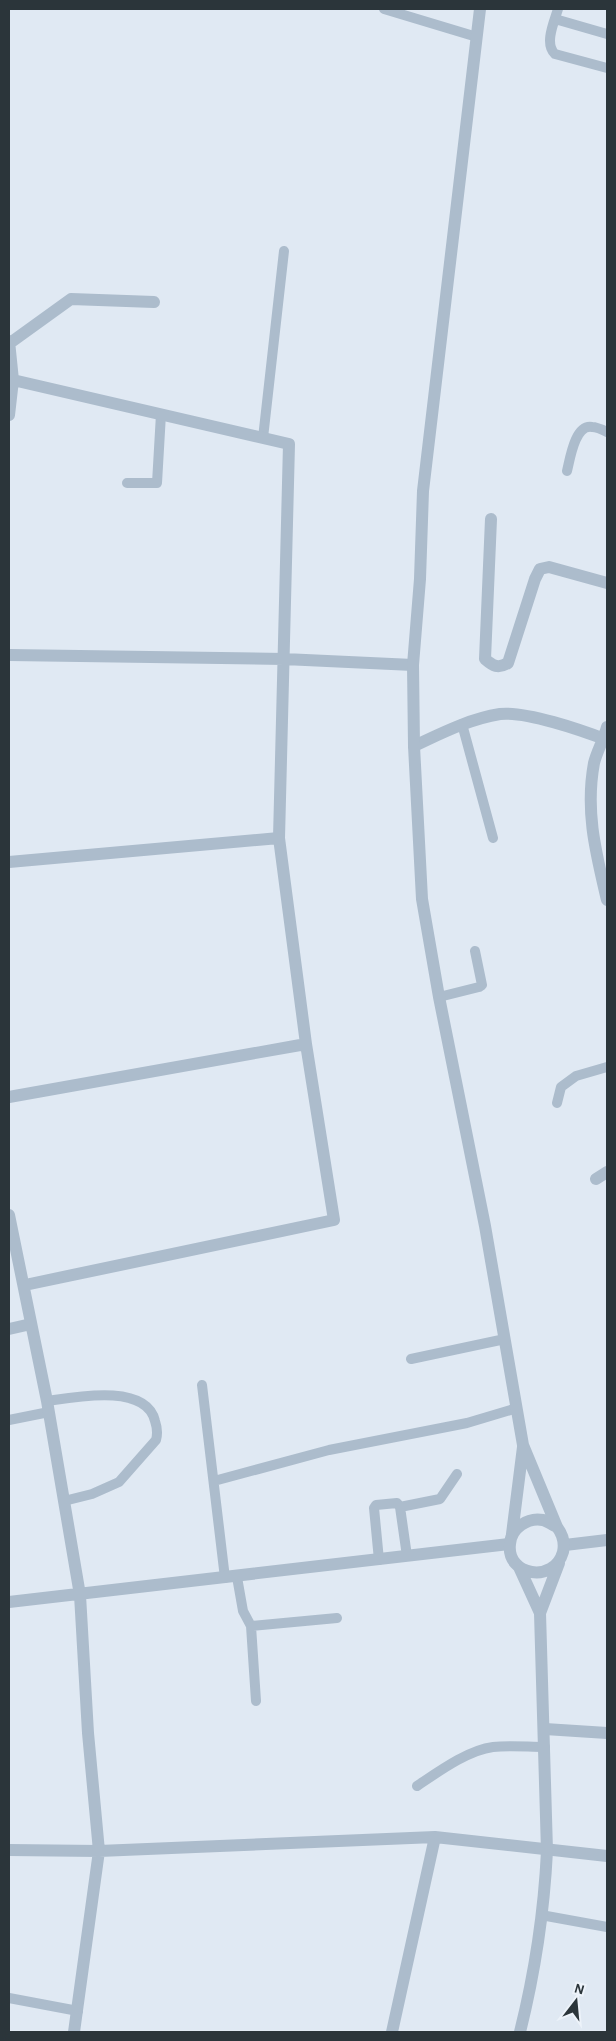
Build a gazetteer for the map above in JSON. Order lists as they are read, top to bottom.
{
  "north": "top"
}
